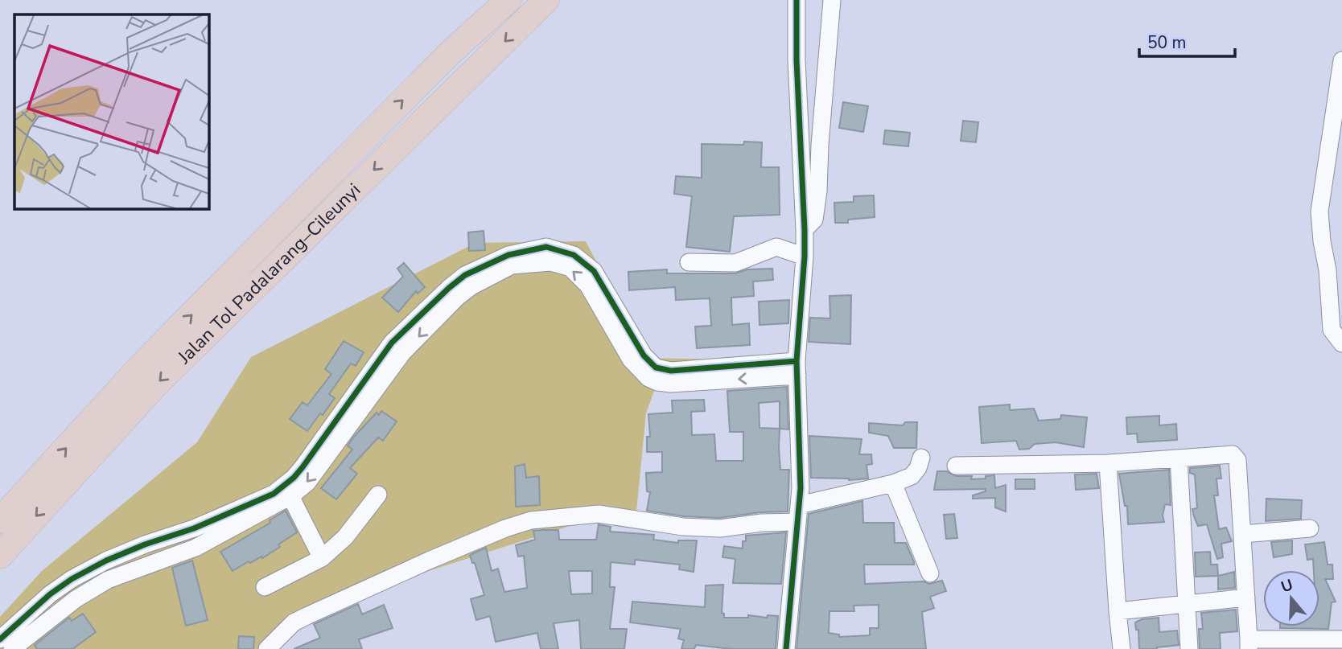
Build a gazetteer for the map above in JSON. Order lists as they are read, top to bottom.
{
  "streets": {
    "highway": ["Jalan Tol Padalarang–Cileunyi"]
  },
  "scale_bar": "50 m",
  "north": "top"
}
